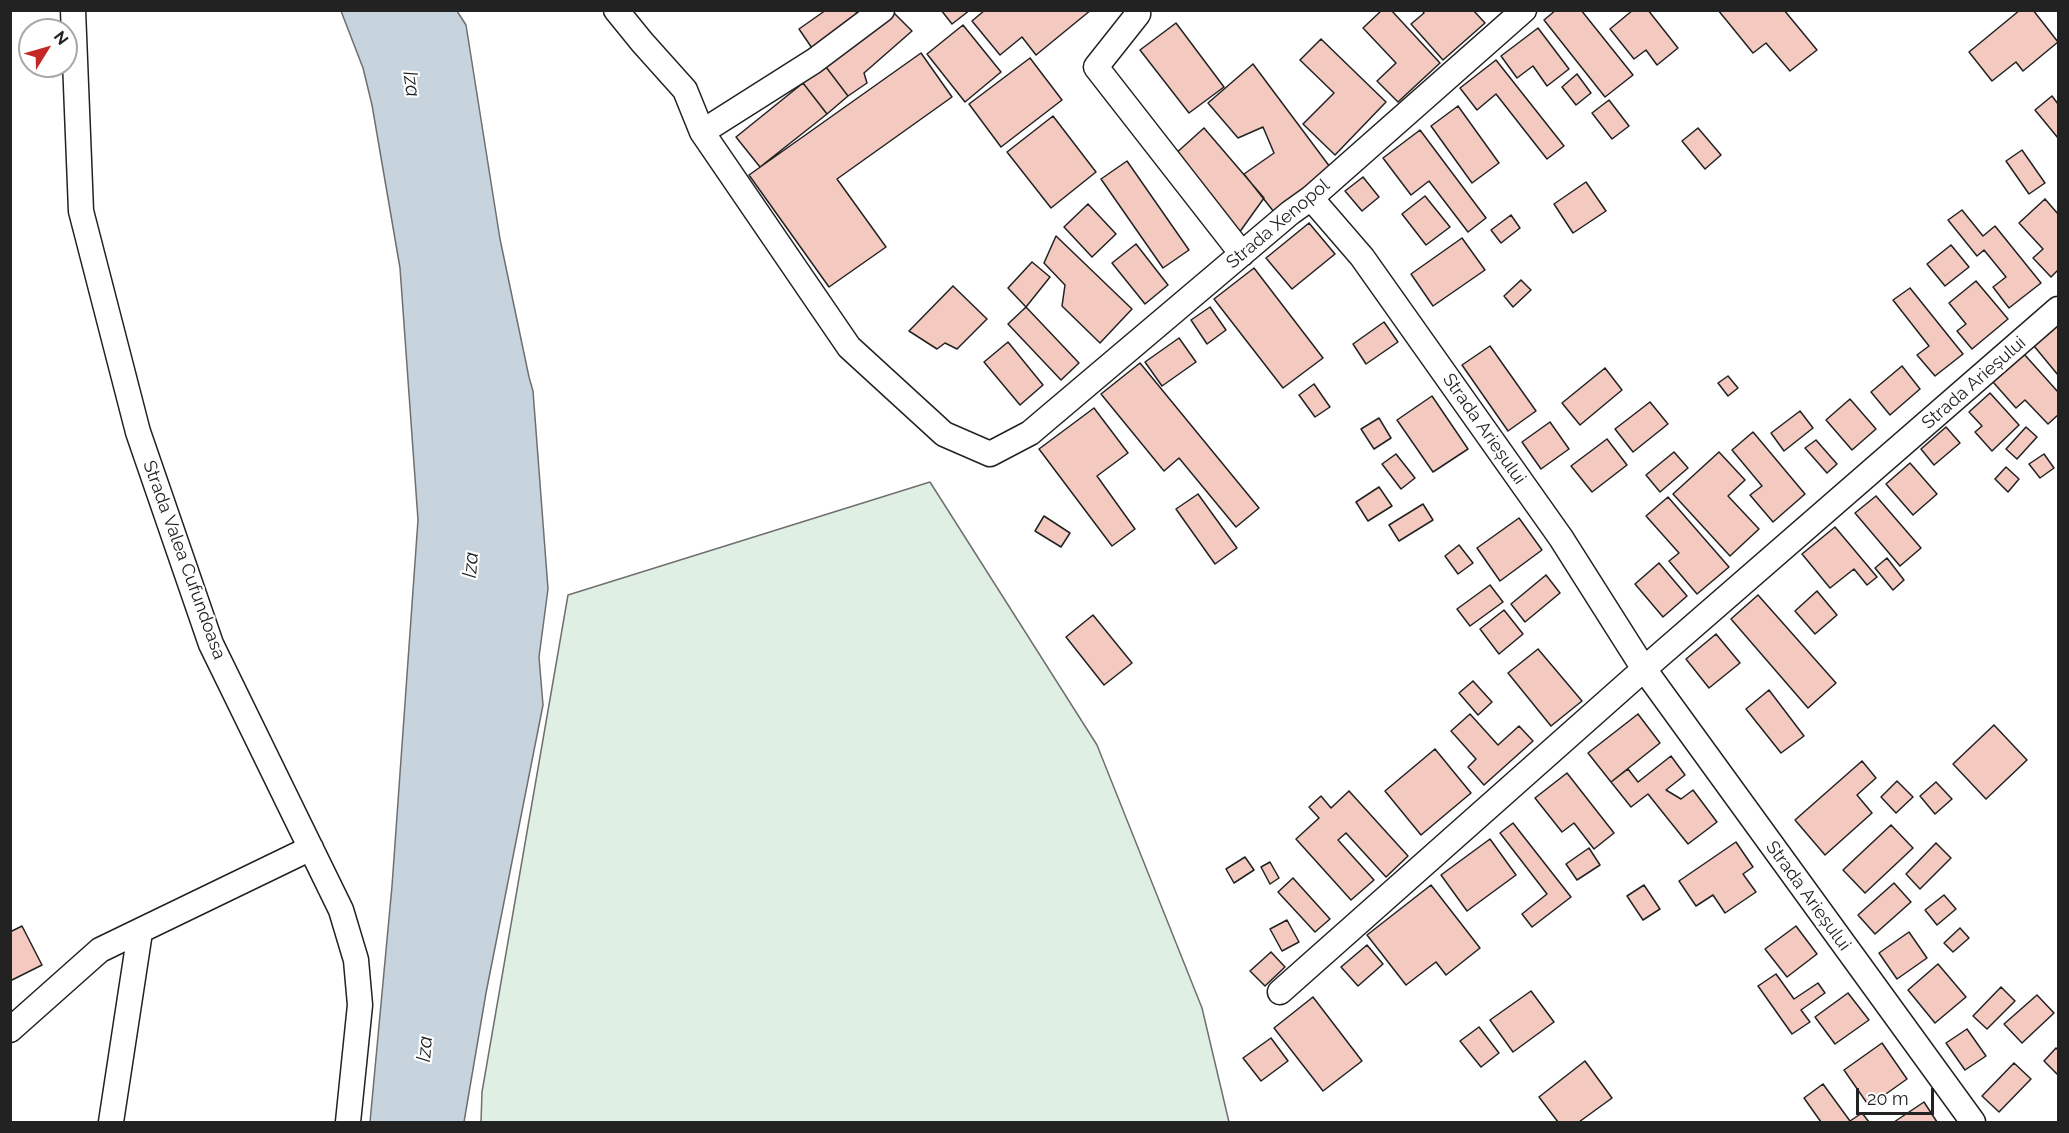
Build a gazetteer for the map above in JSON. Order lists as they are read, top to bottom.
{
  "streets": {
    "street": ["Strada Xenopol", "Strada Arieșului", "Strada Valea Cufundoasa"]
  },
  "crossings": [
    ["Strada Xenopol", "Strada Arieșului"]
  ],
  "water": ["Iza"],
  "scale_bar": "20 m",
  "north": "top right"
}
